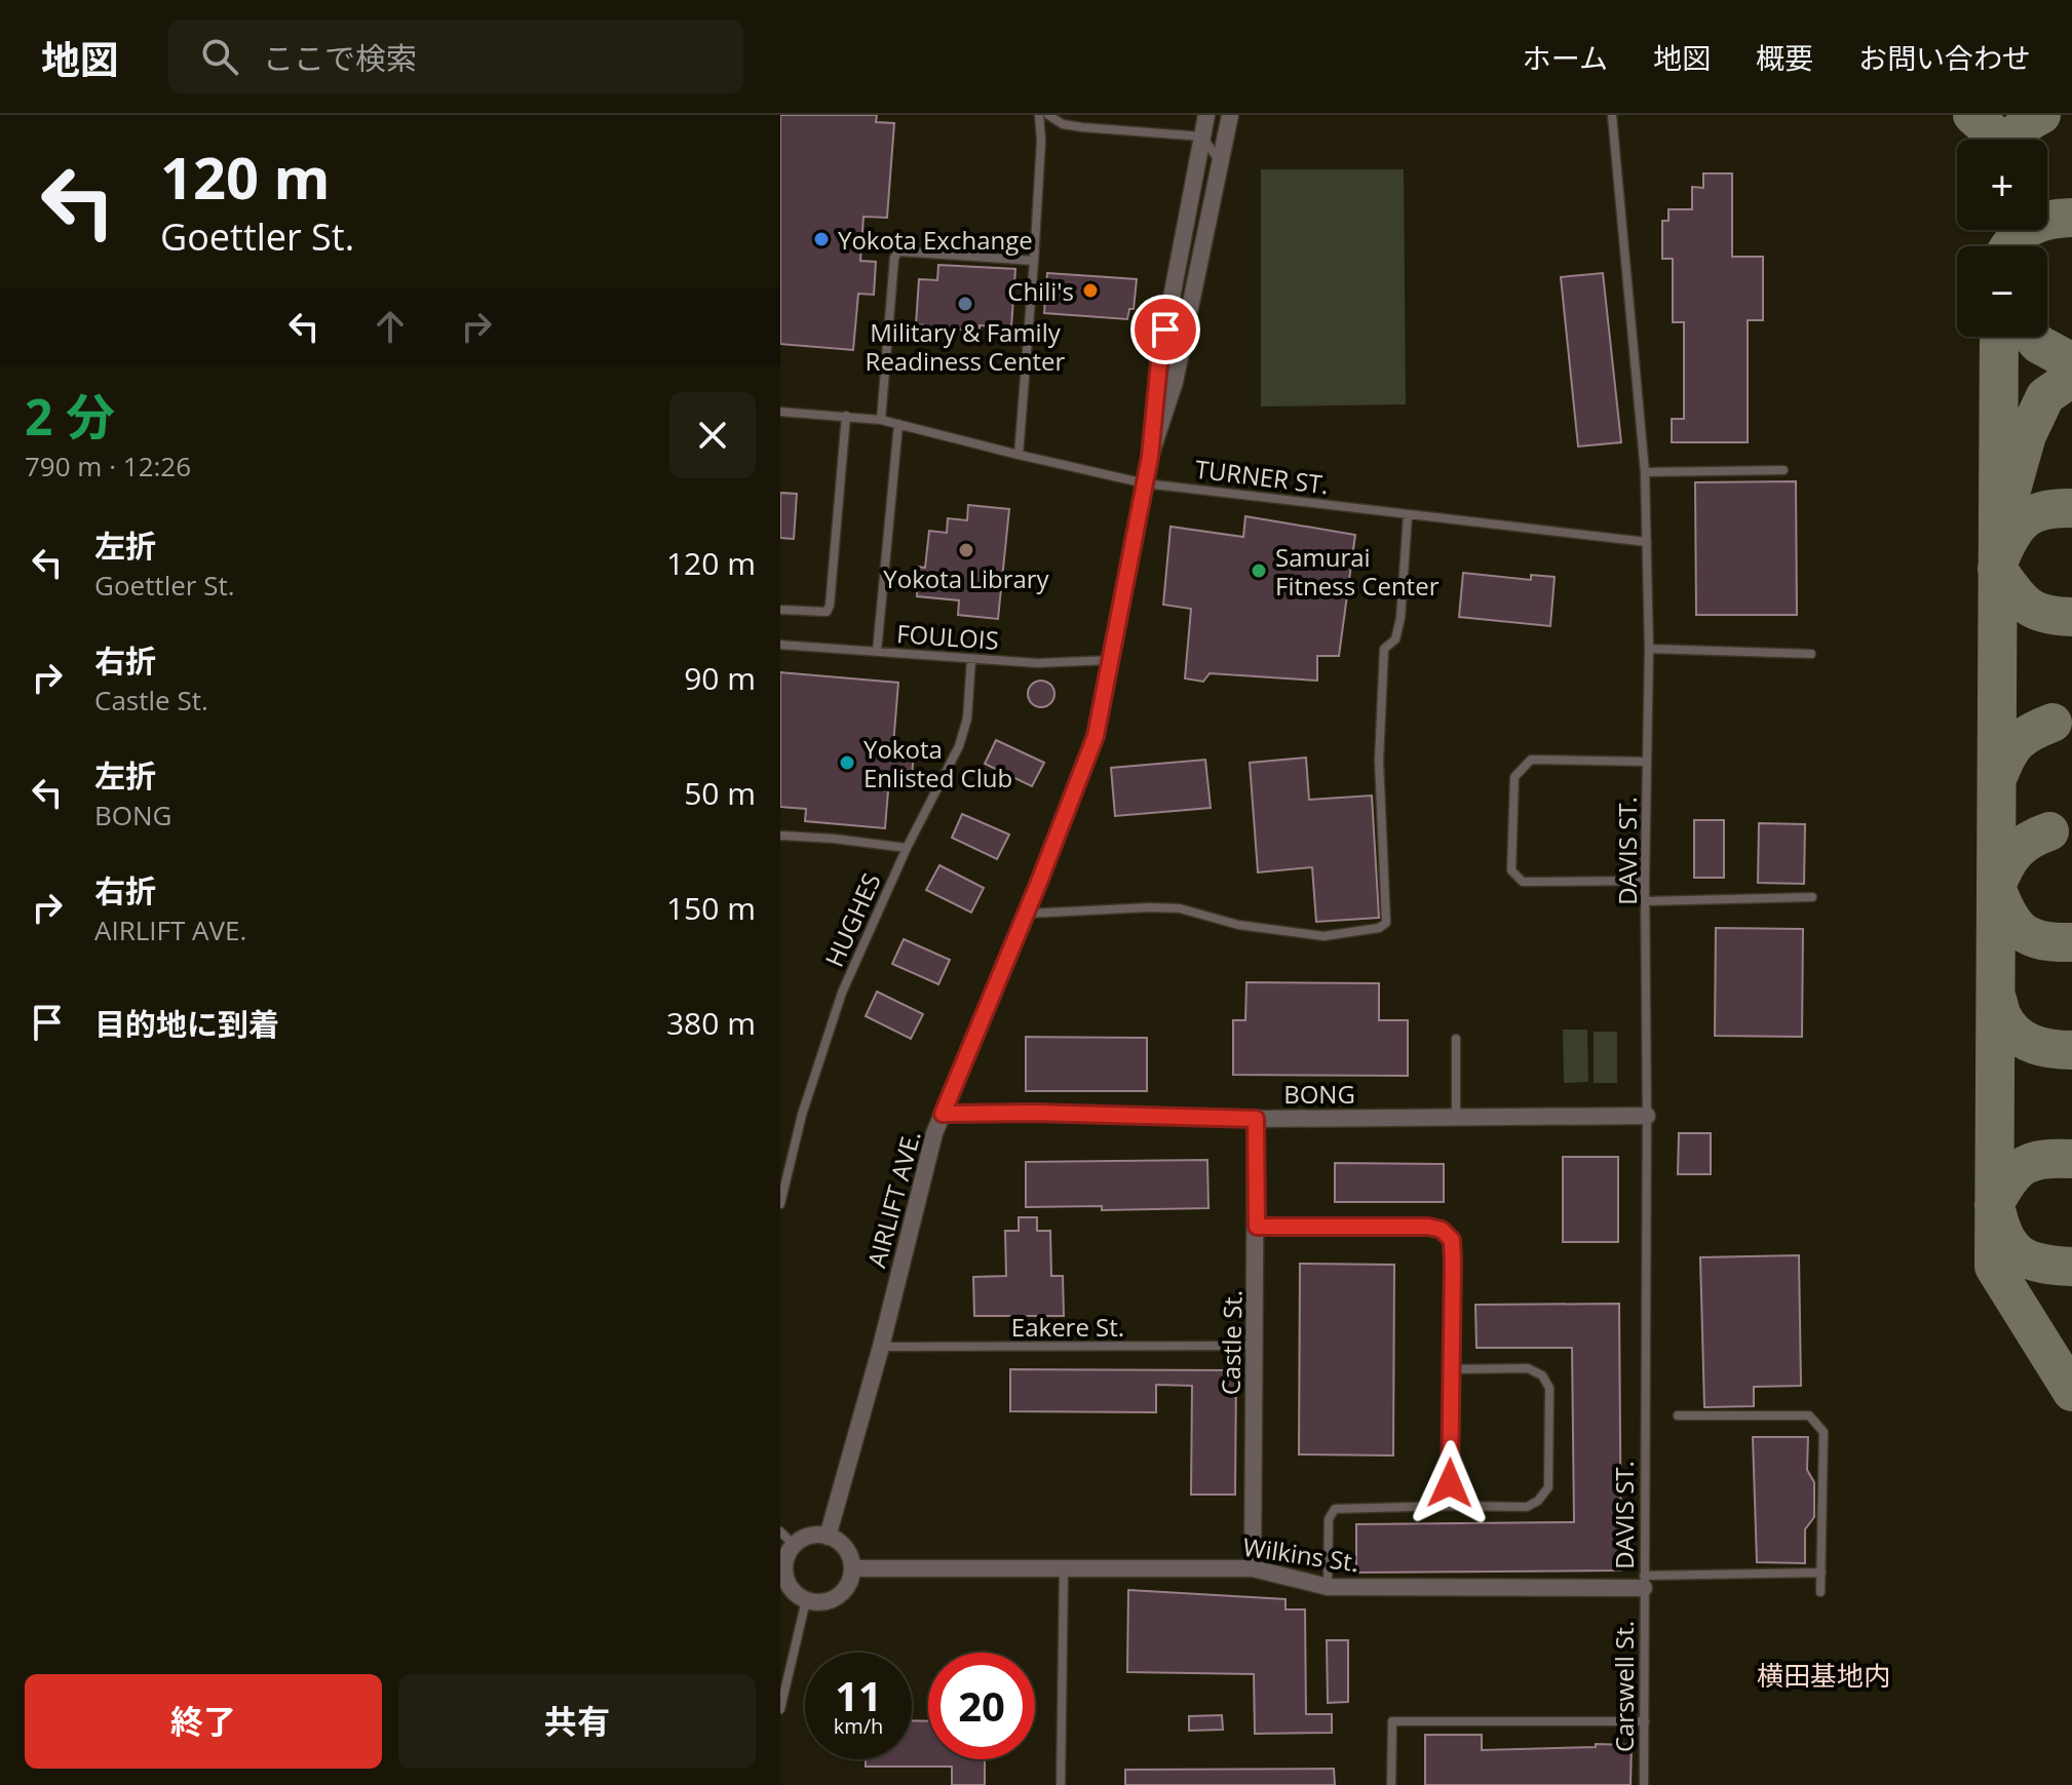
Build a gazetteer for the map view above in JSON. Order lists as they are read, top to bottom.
{
  "streets": {
    "street": [
      "BONG",
      "AIRLIFT AVE.",
      "Castle St.",
      "Wilkins St."
    ],
    "lane": [
      "TURNER ST.",
      "FOULOIS",
      "DAVIS ST.",
      "HUGHES",
      "Eakere St.",
      "Carswell St."
    ]
  },
  "crossings": [
    ["TURNER ST.", "DAVIS ST."],
    ["TURNER ST.", "AIRLIFT AVE."],
    ["FOULOIS", "HUGHES"],
    ["FOULOIS", "AIRLIFT AVE."],
    ["DAVIS ST.", "BONG"],
    ["DAVIS ST.", "Wilkins St."],
    ["DAVIS ST.", "Carswell St."],
    ["BONG", "AIRLIFT AVE."],
    ["BONG", "Castle St."],
    ["AIRLIFT AVE.", "Eakere St."],
    ["AIRLIFT AVE.", "Wilkins St."],
    ["Eakere St.", "Castle St."],
    ["Castle St.", "Wilkins St."],
    ["Wilkins St.", "Carswell St."]
  ],
  "districts": ["横田基地内"],
  "places": [
    "Yokota Exchange",
    "Chili's",
    "Military & Family Readiness Center",
    "Yokota Library",
    "Samurai Fitness Center",
    "Yokota Enlisted Club"
  ],
  "page": {
    "header": "地図",
    "search": "ここで検索",
    "nav": [
      "ホーム",
      "地図",
      "概要",
      "お問い合わせ"
    ],
    "turn": ["120 m", "Goettler St."],
    "map_buttons": ["+", "−"],
    "heading": ["2 分", "790 m · 12:26"],
    "list": [
      {
        "name": "左折",
        "note": "Goettler St.",
        "value": "120 m"
      },
      {
        "name": "右折",
        "note": "Castle St.",
        "value": "90 m"
      },
      {
        "name": "左折",
        "note": "BONG",
        "value": "50 m"
      },
      {
        "name": "右折",
        "note": "AIRLIFT AVE.",
        "value": "150 m"
      },
      {
        "name": "目的地に到着",
        "value": "380 m"
      }
    ],
    "speed": "11 km/h",
    "limit": "20",
    "buttons": ["終了", "共有"]
  }
}
